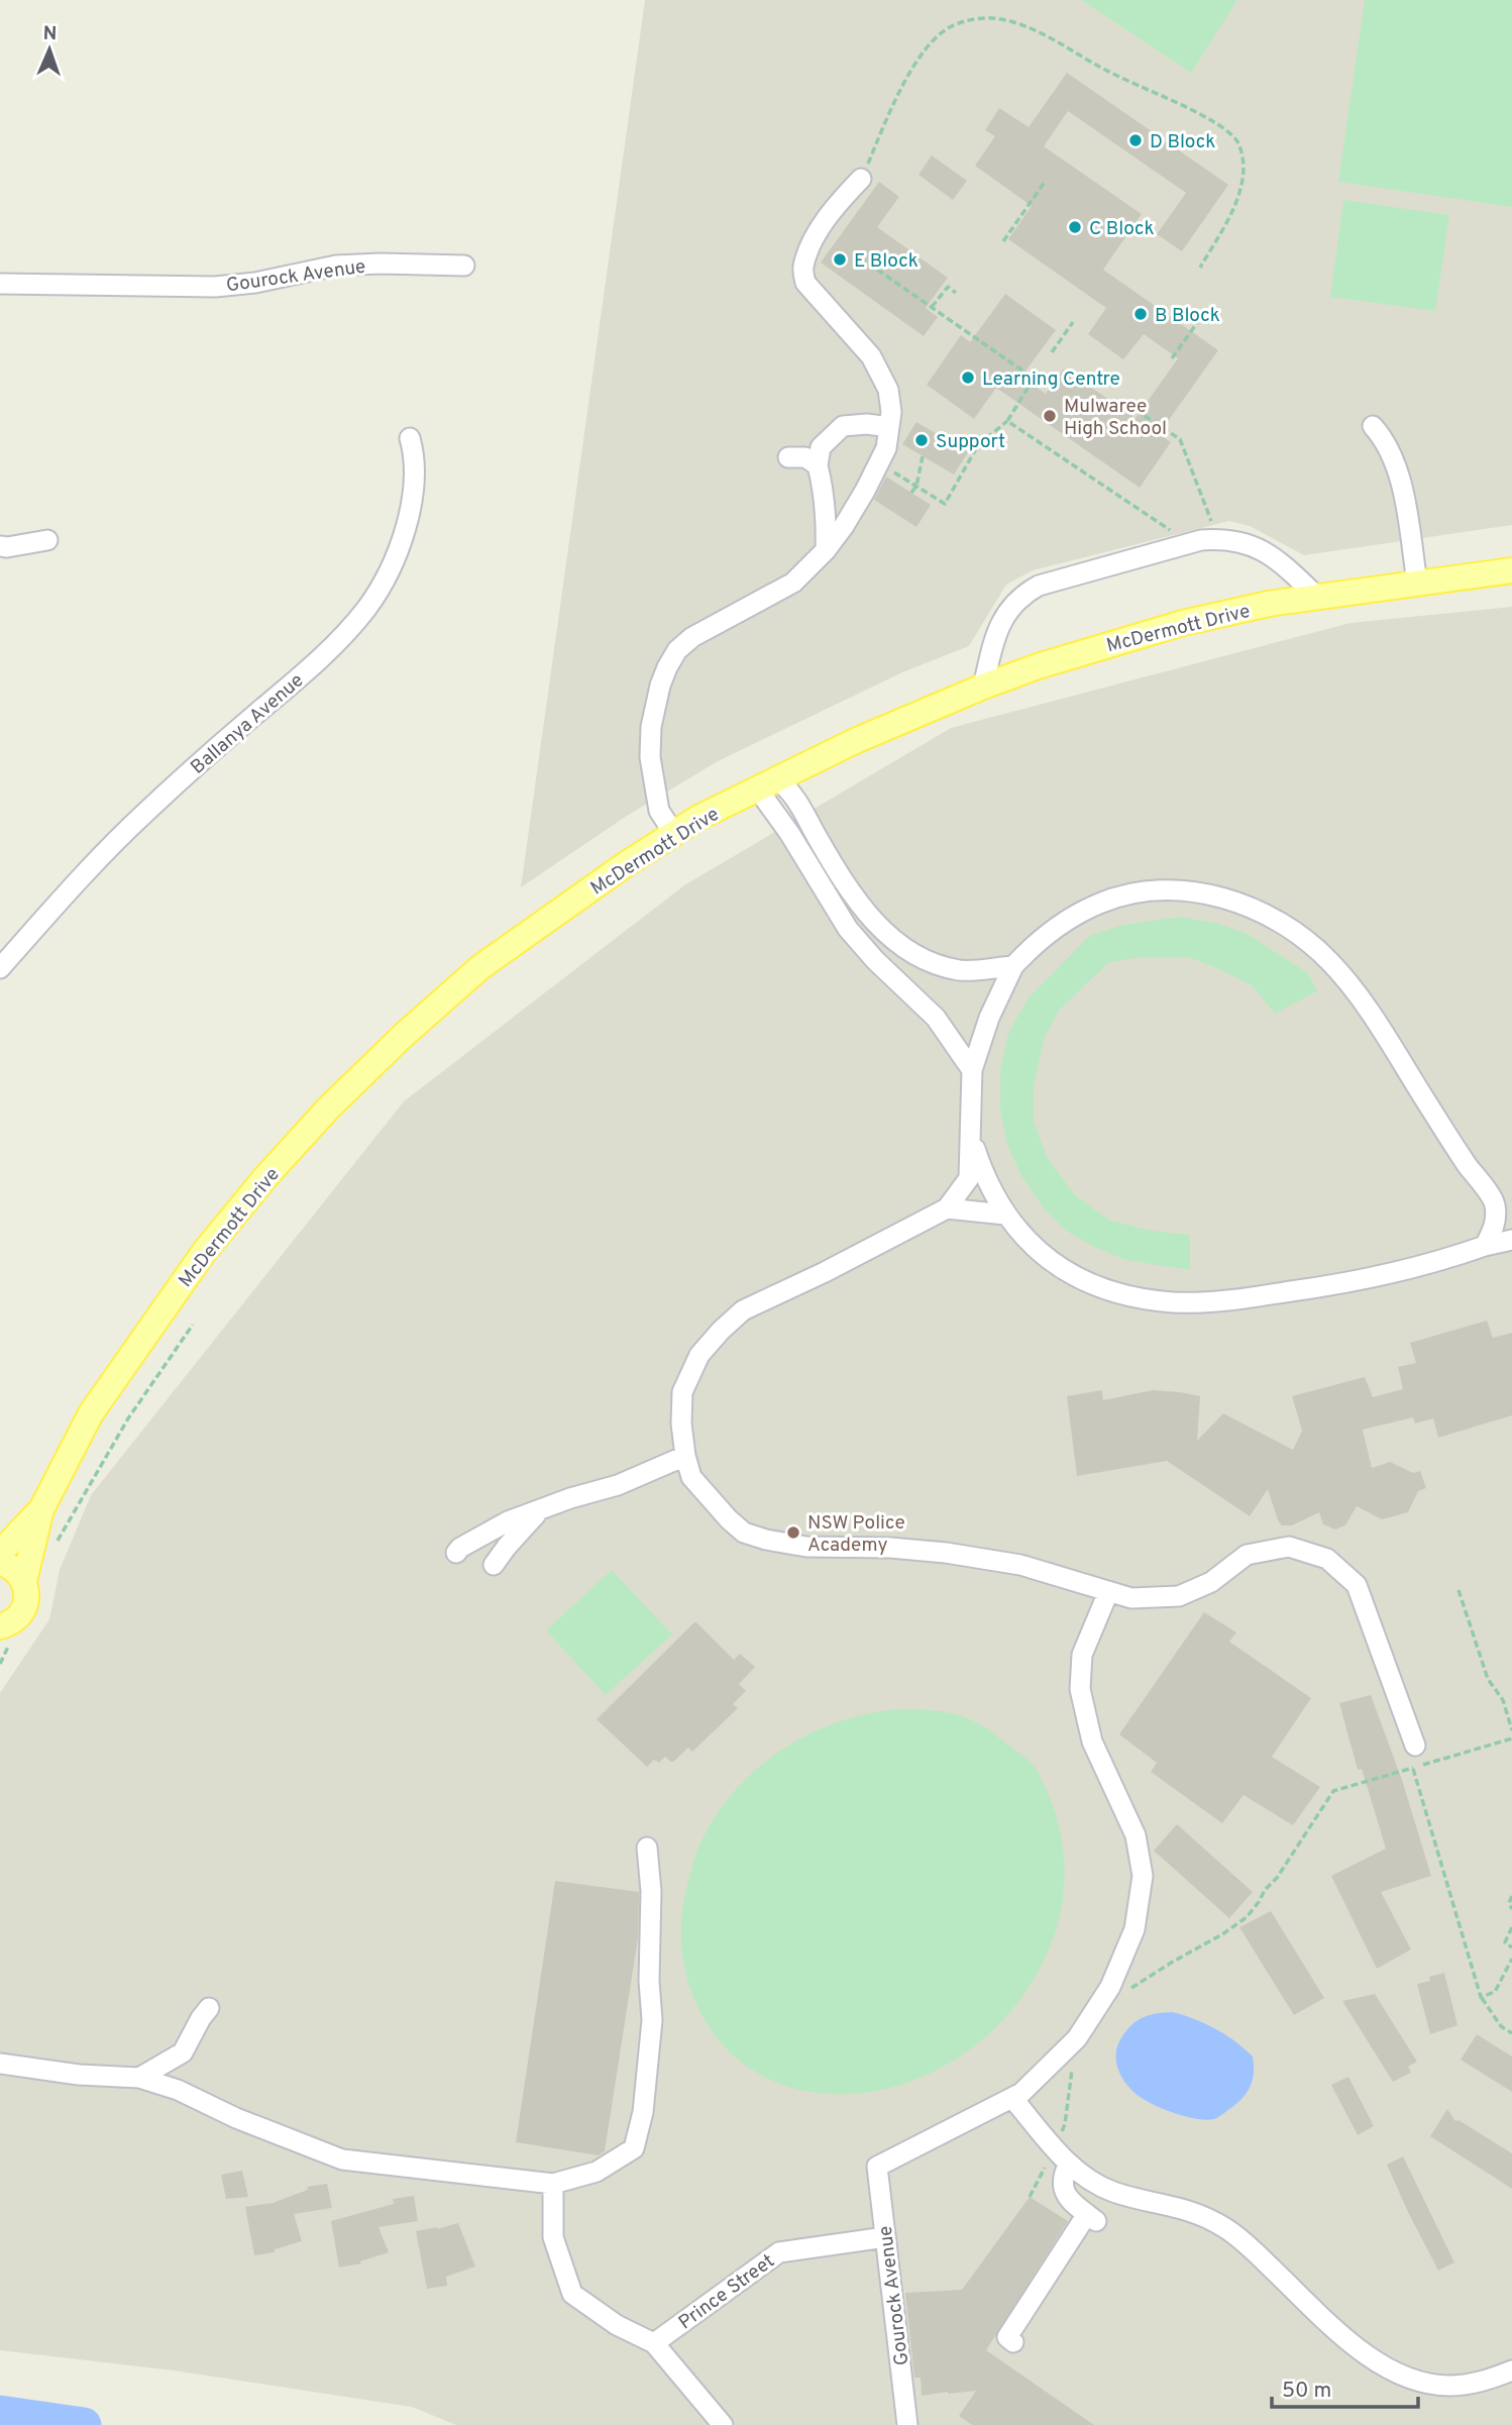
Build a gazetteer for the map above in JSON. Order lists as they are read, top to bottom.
{
  "streets": {
    "main road": ["McDermott Drive"],
    "street": ["Gourock Avenue", "Ballanya Avenue", "Prince Street"]
  },
  "crossings": [
    ["Gourock Avenue", "Prince Street"]
  ],
  "places": [
    "D Block",
    "C Block",
    "E Block",
    "B Block",
    "Learning Centre",
    "Mulwaree High School",
    "Support",
    "NSW Police Academy"
  ],
  "scale_bar": "50 m",
  "north": "top"
}
